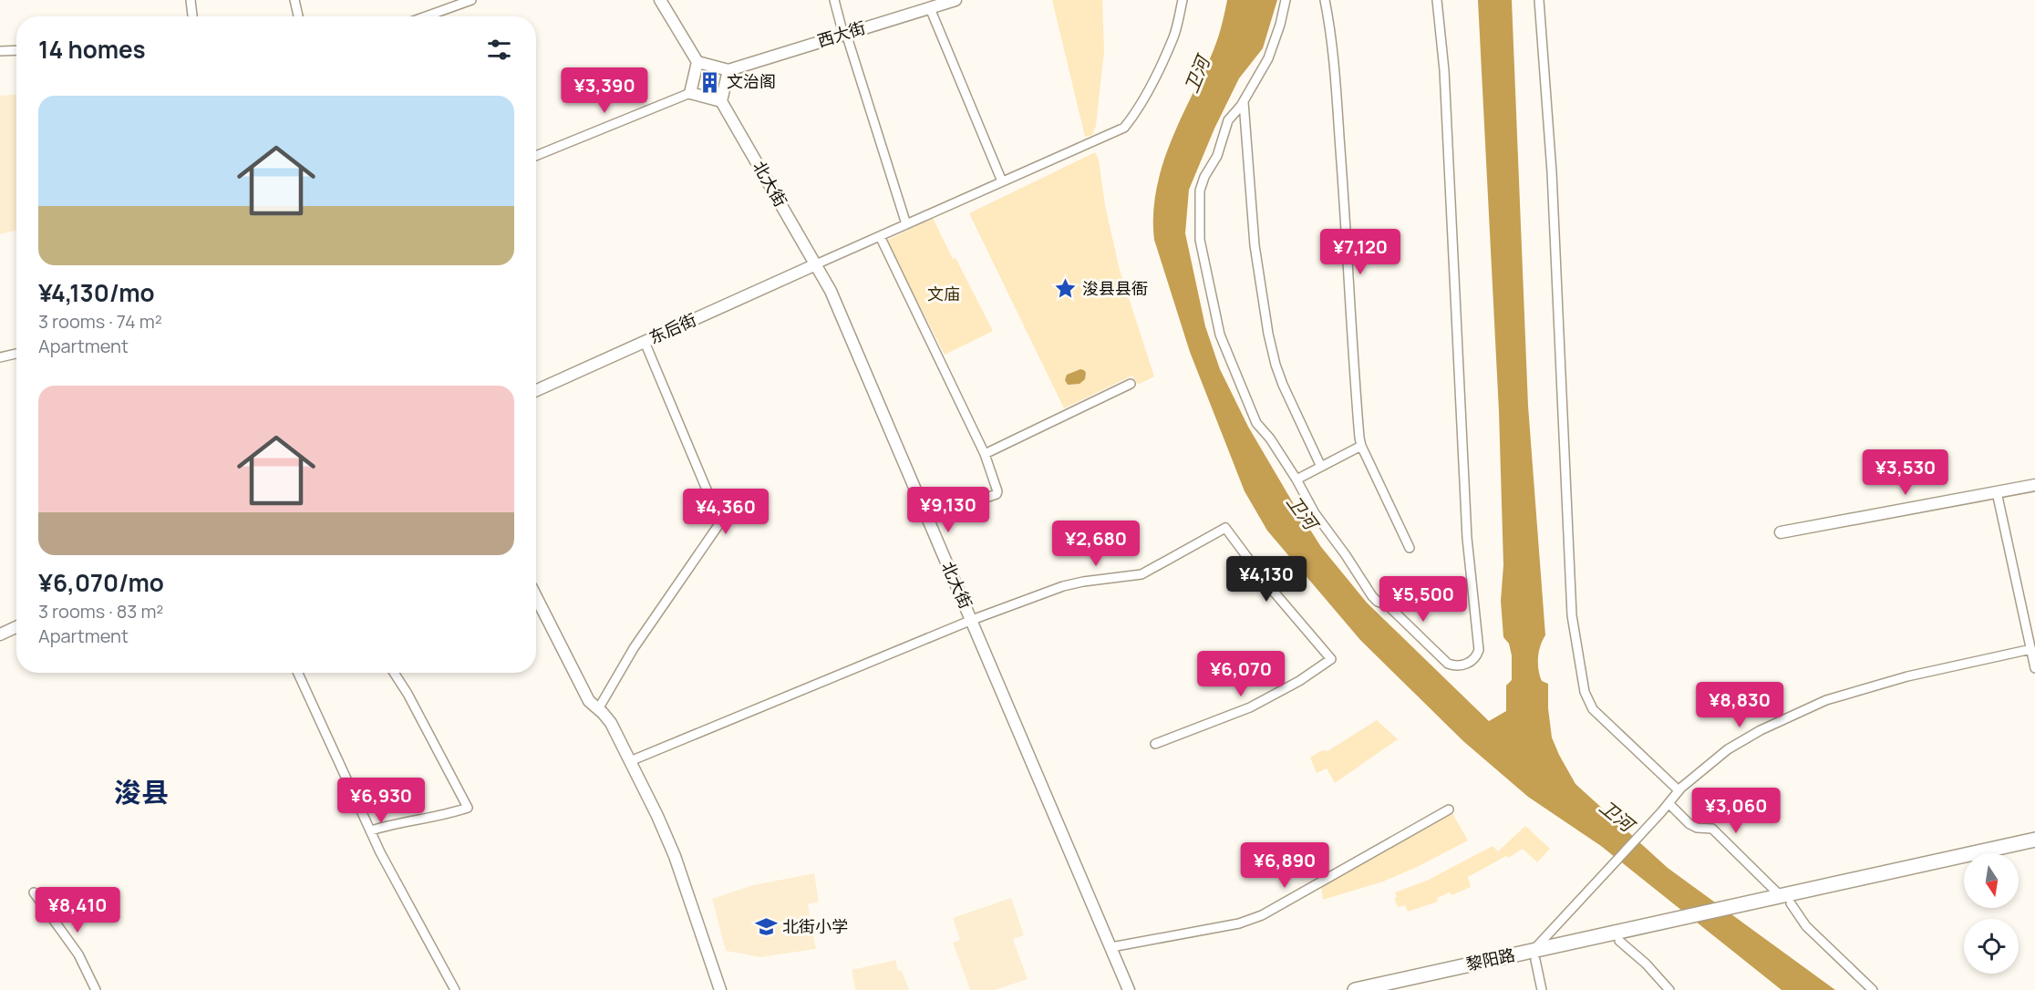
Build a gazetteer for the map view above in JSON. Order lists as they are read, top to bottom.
{
  "streets": {
    "main road": ["黎阳路"],
    "street": ["西大街", "北大街", "东后街"]
  },
  "crossings": [
    ["北大街", "东后街"]
  ],
  "districts": ["浚县"],
  "water": ["卫河"],
  "parks": ["文庙"],
  "places": {
    "building": ["文治阁"],
    "place": ["浚县县衙"],
    "school or university": ["北街小学"]
  },
  "north": "bottom",
  "page": {
    "heading": "14 homes",
    "price": [
      "¥3,390",
      "¥7,120",
      "¥3,530",
      "¥9,130",
      "¥4,360",
      "¥2,680",
      "¥4,130",
      "¥5,500",
      "¥6,070",
      "¥8,830",
      "¥6,930",
      "¥3,060",
      "¥6,890",
      "¥8,410"
    ],
    "list": [
      {
        "name": "¥4,130/mo",
        "note": "3 rooms · 74 m² · Apartment"
      },
      {
        "name": "¥6,070/mo",
        "note": "3 rooms · 83 m² · Apartment"
      }
    ]
  }
}
